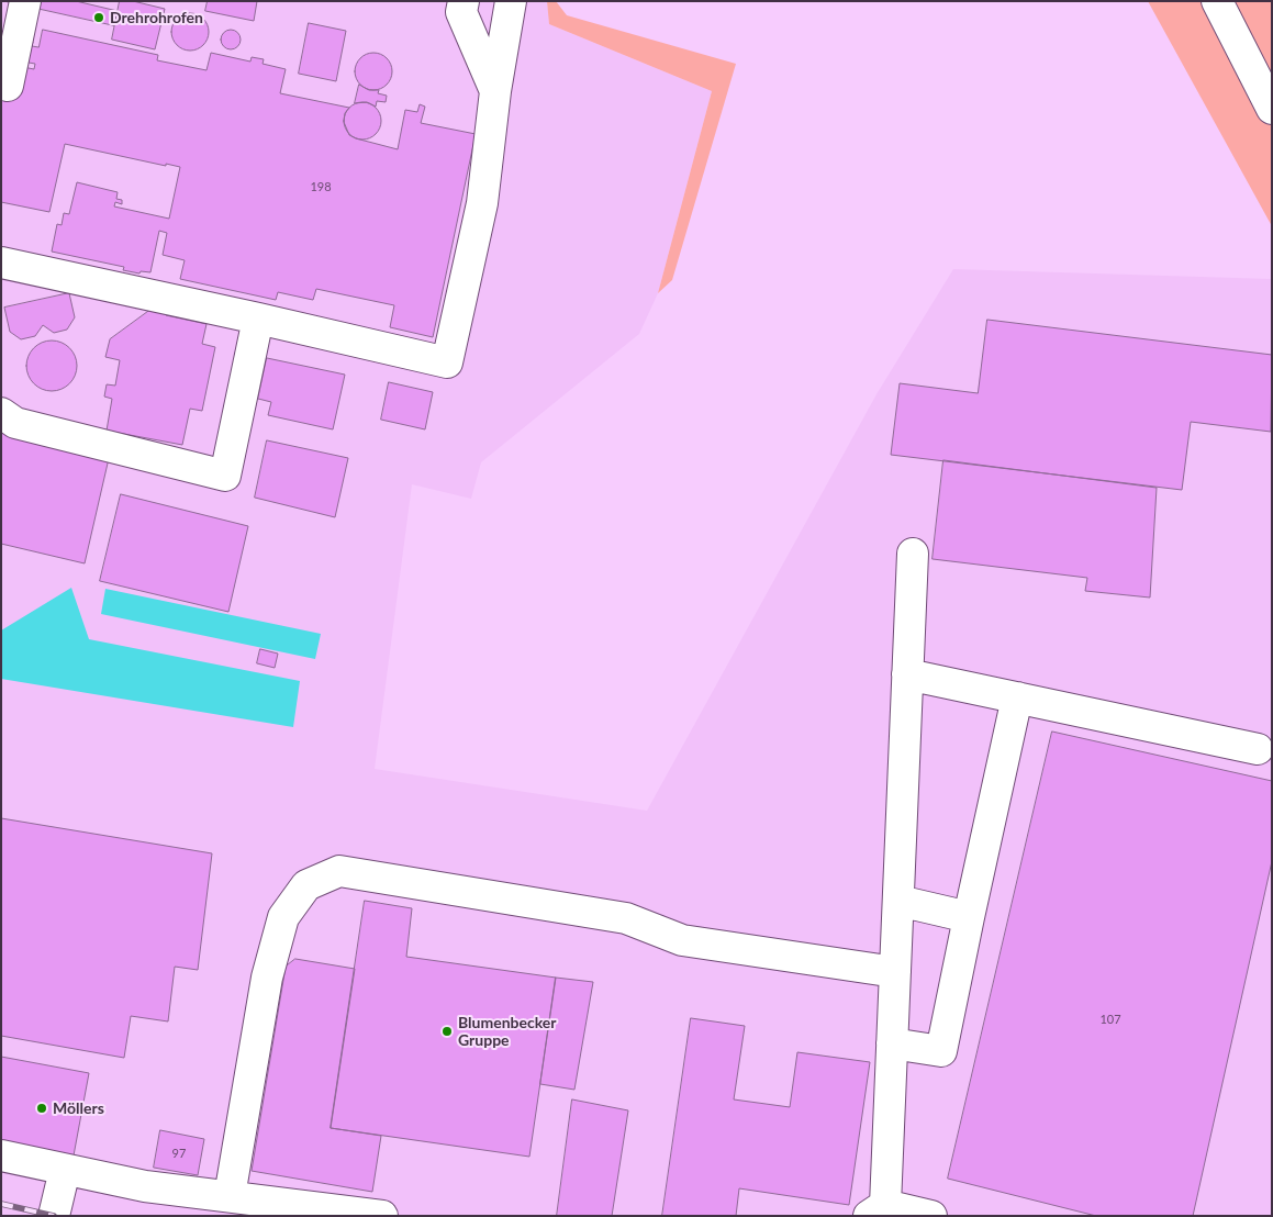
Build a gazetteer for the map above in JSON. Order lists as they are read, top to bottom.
{
  "places": ["Drehrohrofen", "Blumenbecker Gruppe", "Möllers"],
  "house_numbers": ["198", "107", "97"]
}
